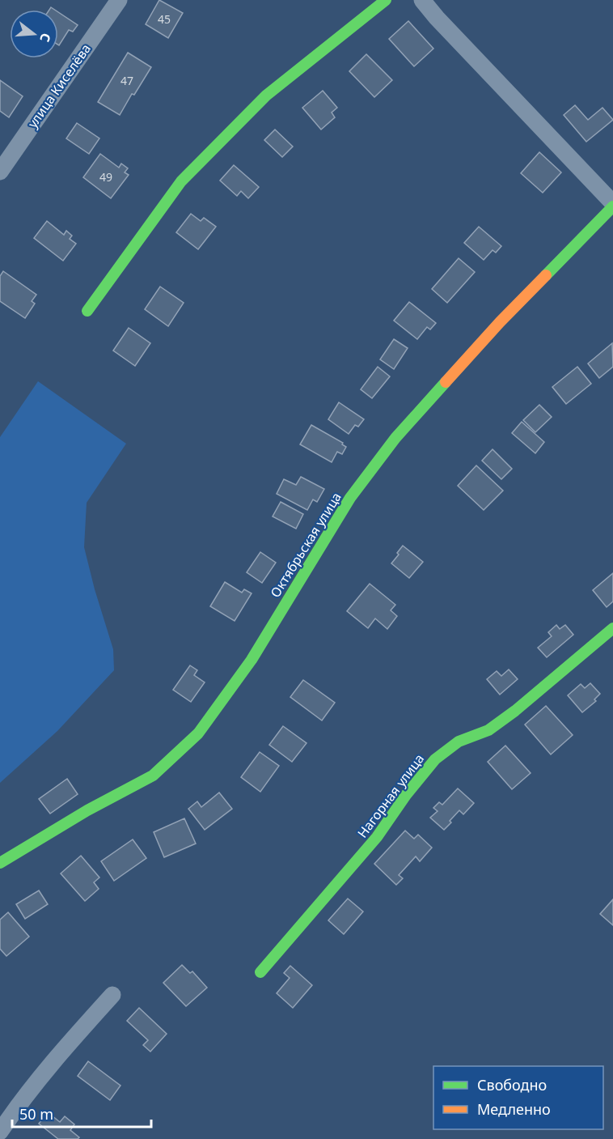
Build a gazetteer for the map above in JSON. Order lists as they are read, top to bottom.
{
  "streets": {
    "street": ["улица Киселёва", "Октябрьская улица", "Нагорная улица"]
  },
  "house_numbers": ["45", "47", "49"],
  "legend": ["Свободно", "Медленно"],
  "scale_bar": "50 m",
  "north": "right"
}
